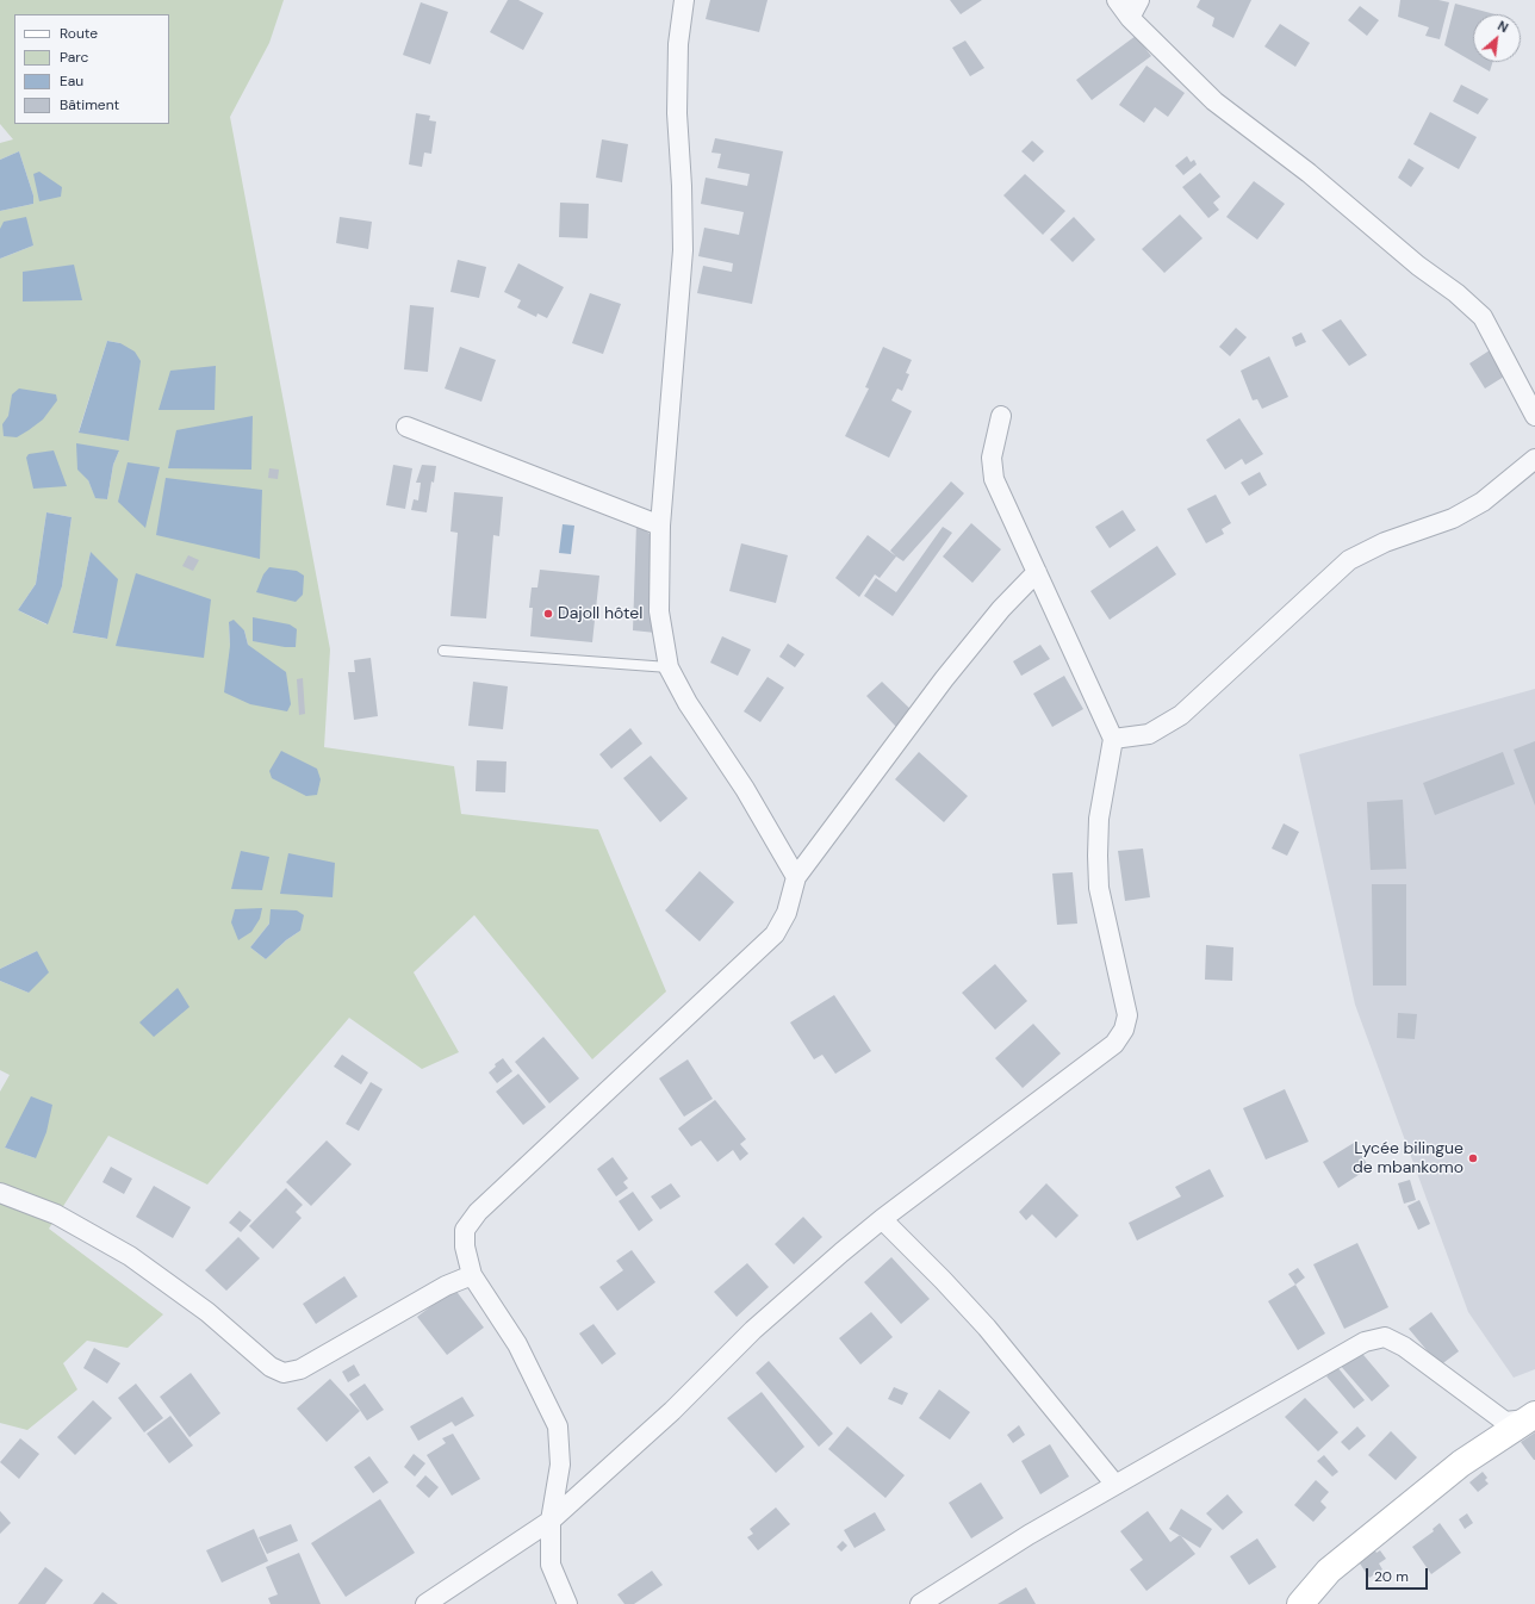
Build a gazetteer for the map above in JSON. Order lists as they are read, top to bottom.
{
  "places": ["Dajoll hôtel", "Lycée bilingue de mbankomo"],
  "legend": [
    "Route",
    "Parc",
    "Eau",
    "Bâtiment"
  ],
  "scale_bar": "20 m",
  "north": "top right"
}
